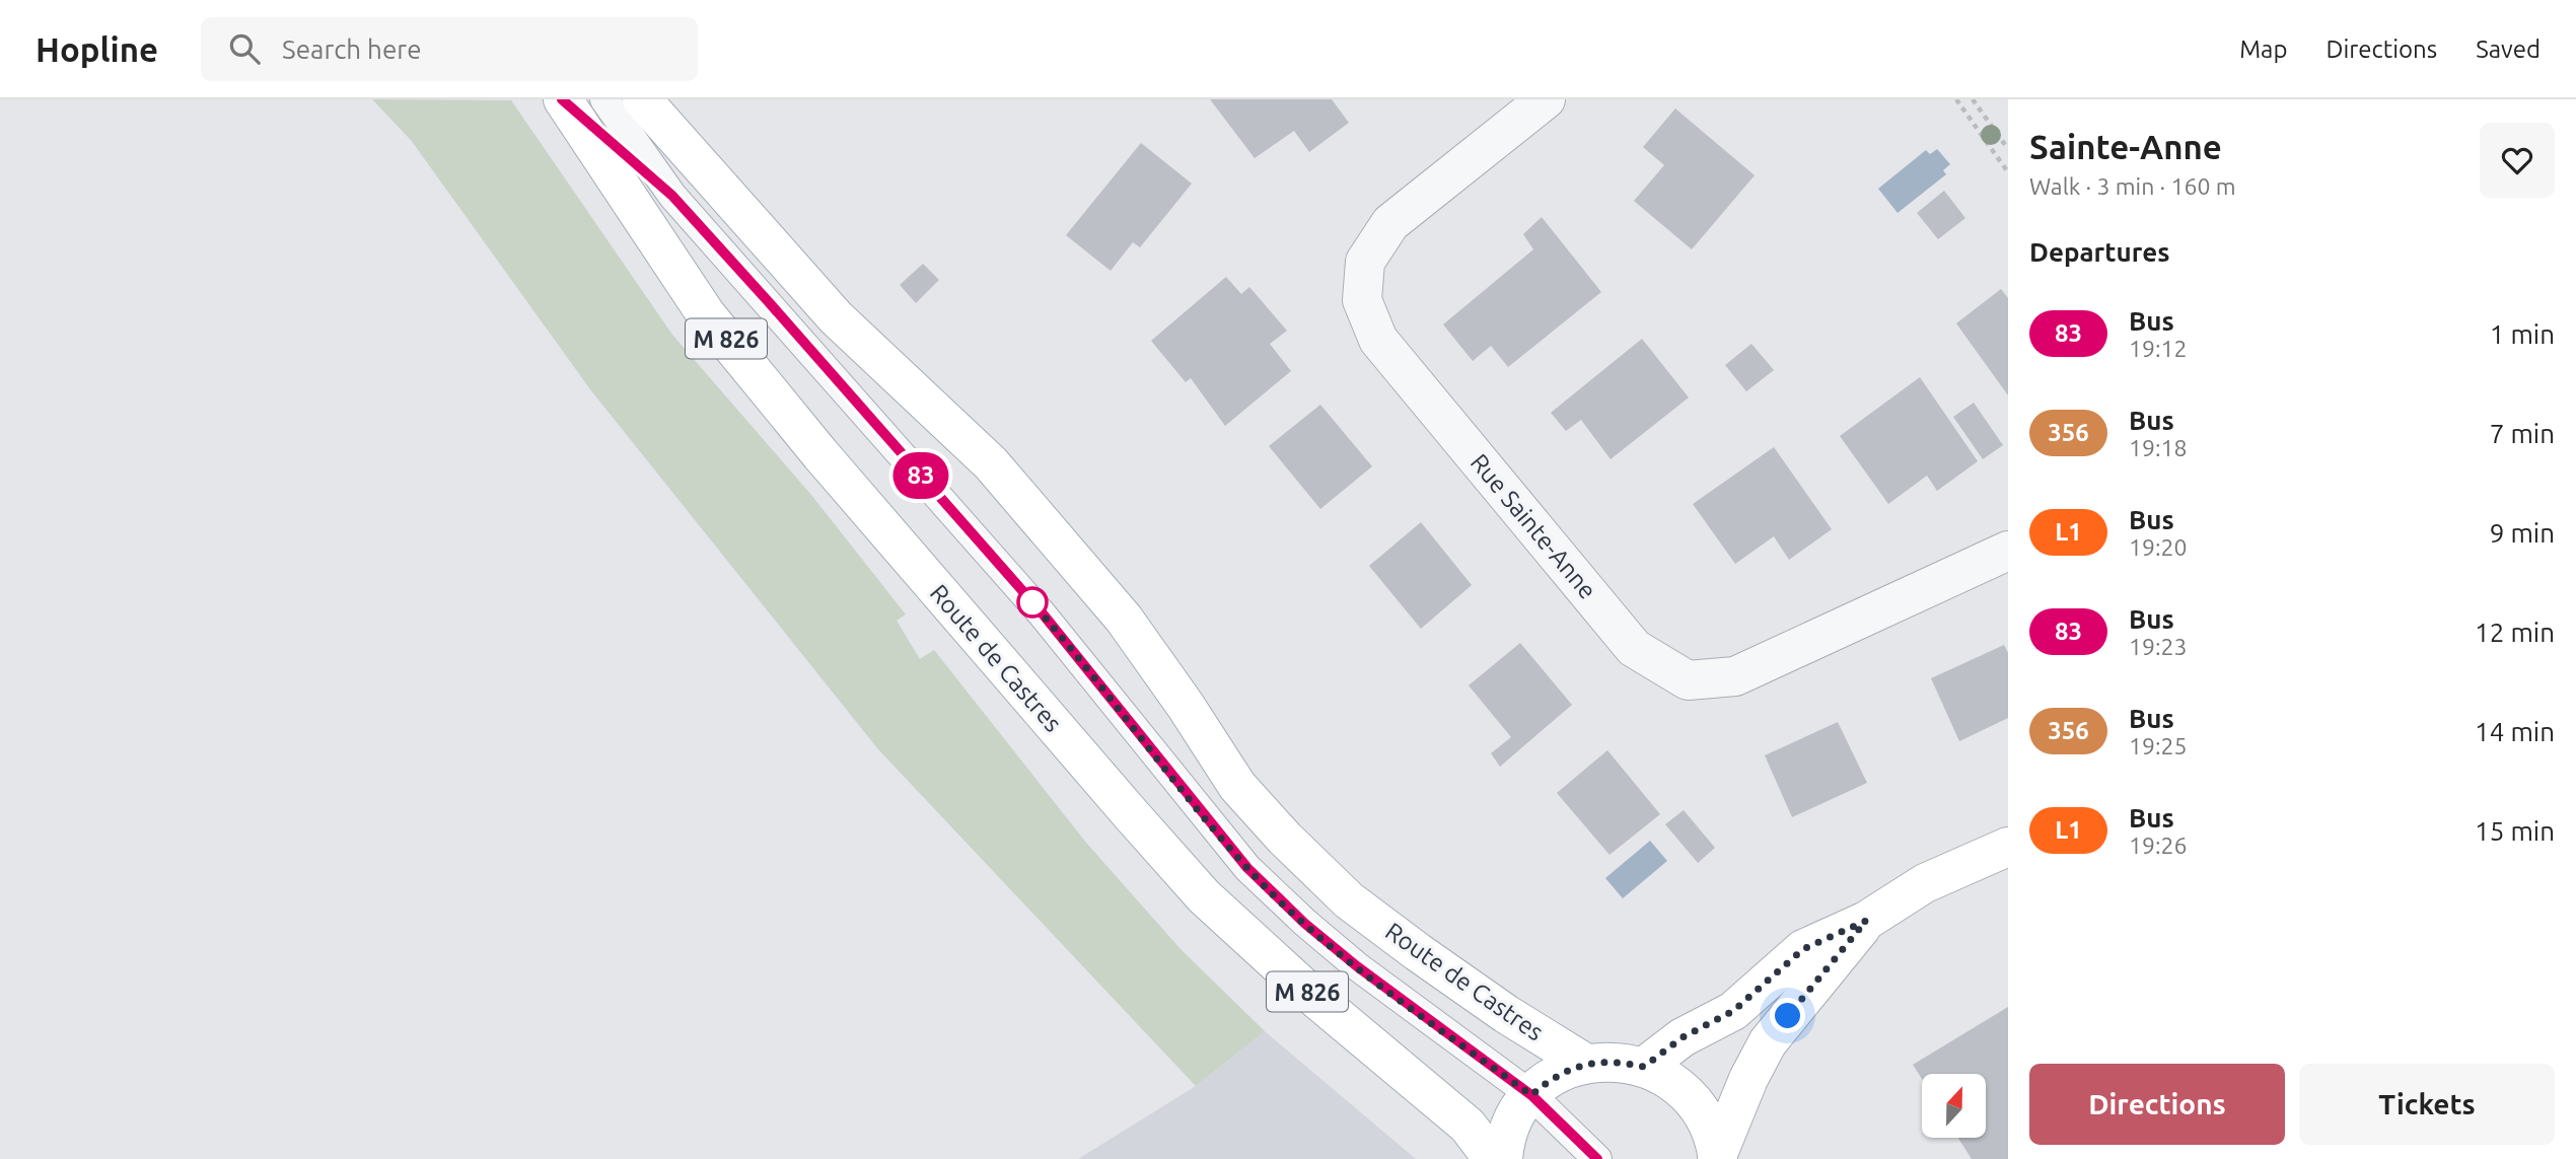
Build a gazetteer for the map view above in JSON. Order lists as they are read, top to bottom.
{
  "streets": {
    "main road": ["M 826", "Route de Castres"],
    "street": ["Rue Sainte-Anne"]
  },
  "lines": ["bus line 83"],
  "north": "top",
  "page": {
    "header": "Hopline",
    "search": "Search here",
    "nav": ["Map", "Directions", "Saved"],
    "on_map": "83",
    "heading": [
      ["Sainte-Anne", "Walk · 3 min · 160 m"],
      "Departures"
    ],
    "list": [
      {
        "mark": "83",
        "name": "Bus",
        "note": "19:12",
        "value": "1 min"
      },
      {
        "mark": "356",
        "name": "Bus",
        "note": "19:18",
        "value": "7 min"
      },
      {
        "mark": "L1",
        "name": "Bus",
        "note": "19:20",
        "value": "9 min"
      },
      {
        "mark": "83",
        "name": "Bus",
        "note": "19:23",
        "value": "12 min"
      },
      {
        "mark": "356",
        "name": "Bus",
        "note": "19:25",
        "value": "14 min"
      },
      {
        "mark": "L1",
        "name": "Bus",
        "note": "19:26",
        "value": "15 min"
      }
    ],
    "buttons": ["Directions", "Tickets"]
  }
}
